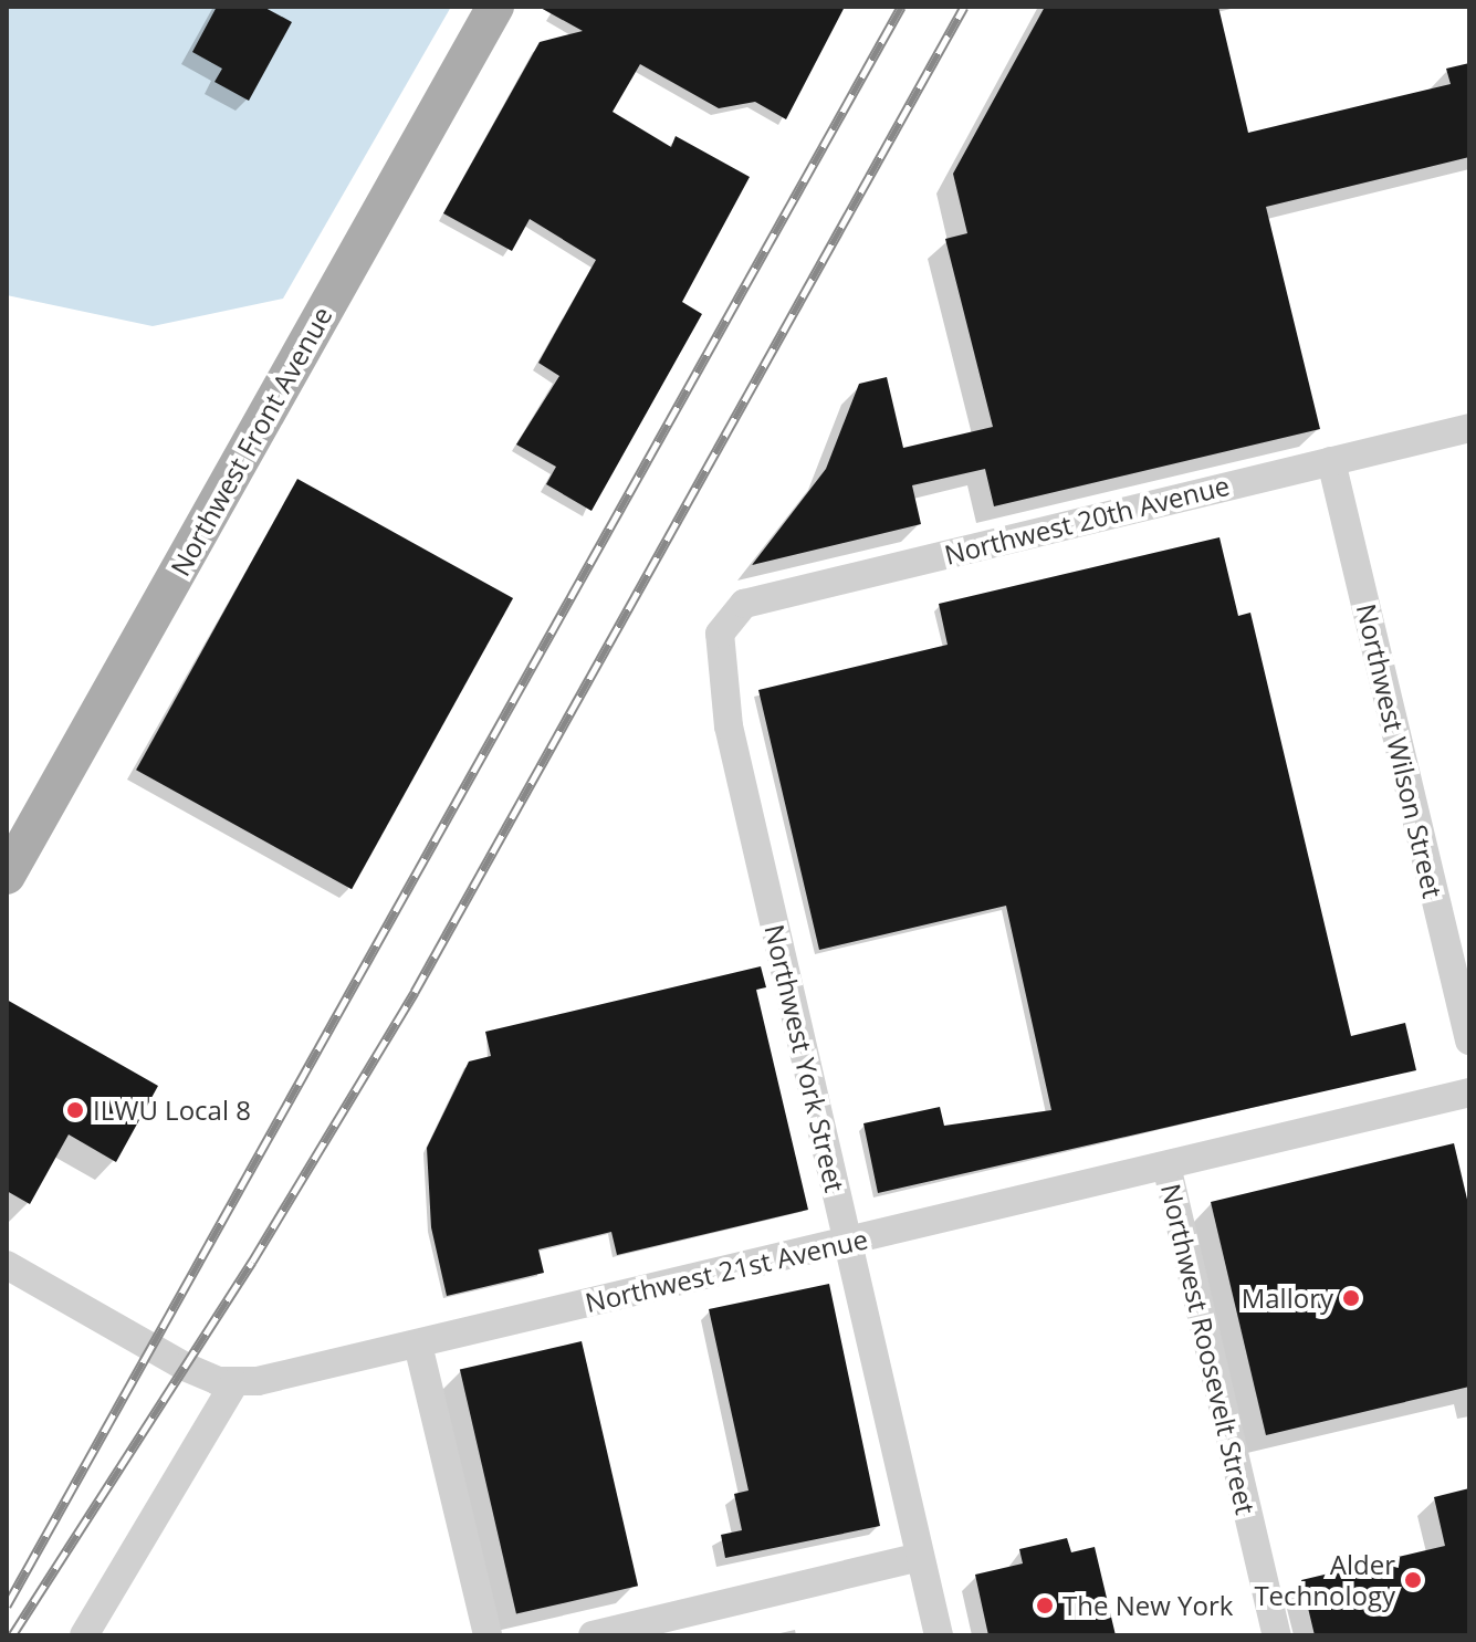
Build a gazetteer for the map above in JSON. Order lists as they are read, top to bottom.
{
  "streets": {
    "main road": ["Northwest Front Avenue"],
    "street": [
      "Northwest 20th Avenue",
      "Northwest Wilson Street",
      "Northwest York Street",
      "Northwest 21st Avenue",
      "Northwest Roosevelt Street"
    ]
  },
  "crossings": [
    ["Northwest 20th Avenue", "Northwest Wilson Street"],
    ["Northwest 20th Avenue", "Northwest York Street"],
    ["Northwest York Street", "Northwest 21st Avenue"],
    ["Northwest 21st Avenue", "Northwest Roosevelt Street"]
  ],
  "places": [
    "ILWU Local 8",
    "Mallory",
    "Alder Technology",
    "The New York"
  ]
}
